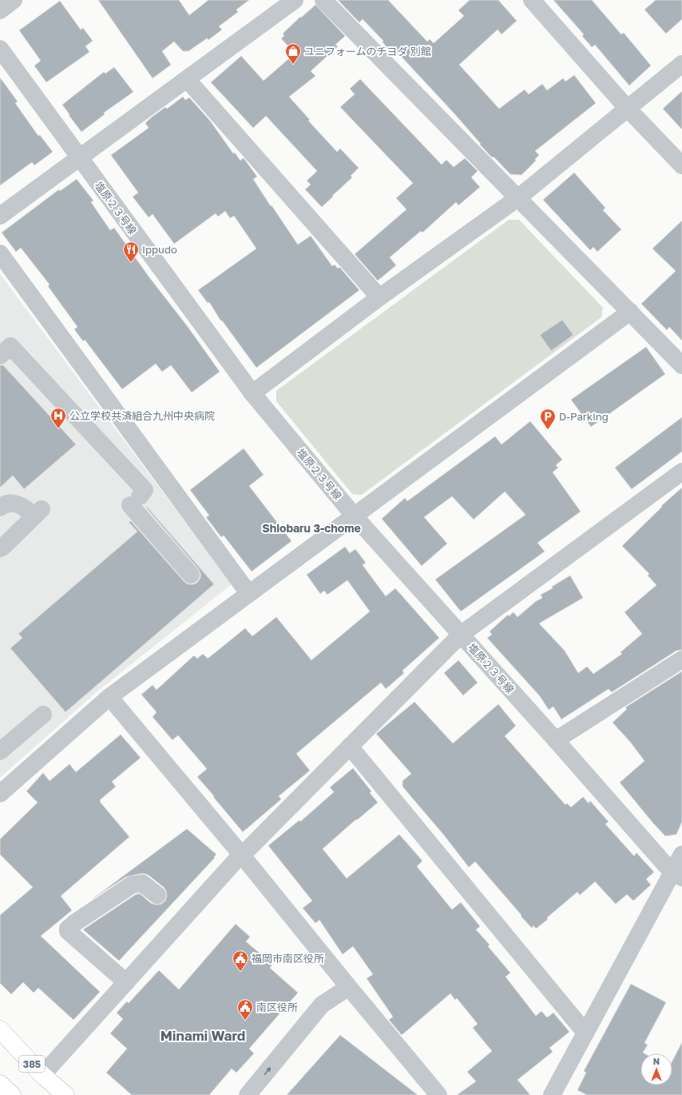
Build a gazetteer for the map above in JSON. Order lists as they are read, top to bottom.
{
  "streets": {
    "highway": ["385"],
    "street": ["塩原２３号線"]
  },
  "districts": ["Shiobaru 3-chome", "Minami Ward"],
  "places": {
    "shop": ["ユニフォームのチヨダ 別館"],
    "restaurant": ["Ippudo"],
    "hospital": ["公立学校共済組合九州中央病院"],
    "parking": ["D-Parking"],
    "public building": ["福岡市南区役所", "南区役所"]
  },
  "north": "top"
}
